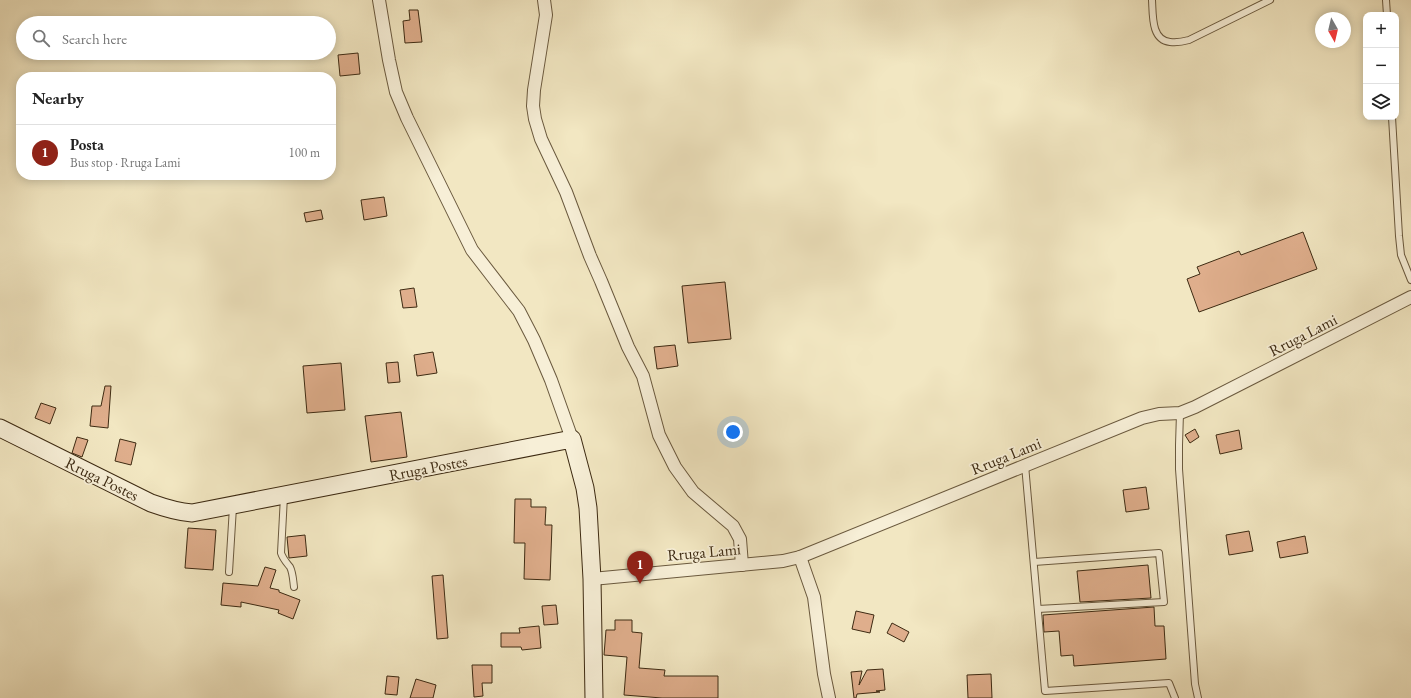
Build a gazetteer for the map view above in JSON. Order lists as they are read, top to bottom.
{
  "streets": {
    "street": ["Rruga Lami", "Rruga Postes"]
  },
  "north": "bottom",
  "page": {
    "map_buttons": ["+", "−"],
    "search": "Search here",
    "heading": "Nearby",
    "list": [
      {
        "mark": "1",
        "name": "Posta",
        "note": "Bus stop · Rruga Lami",
        "value": "100 m"
      }
    ],
    "pins": "1"
  }
}
